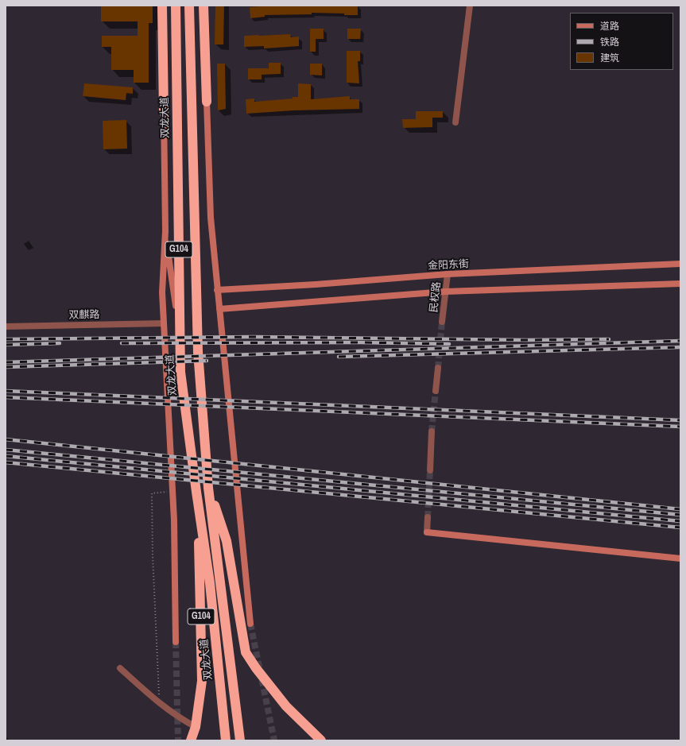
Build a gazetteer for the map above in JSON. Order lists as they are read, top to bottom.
{
  "streets": {
    "highway": ["双龙大道", "G104"],
    "street": ["金阳东街", "民权路", "双麒路"]
  },
  "crossings": [
    ["双龙大道", "G104"],
    ["金阳东街", "民权路"]
  ],
  "legend": ["道路", "铁路", "建筑"]
}
